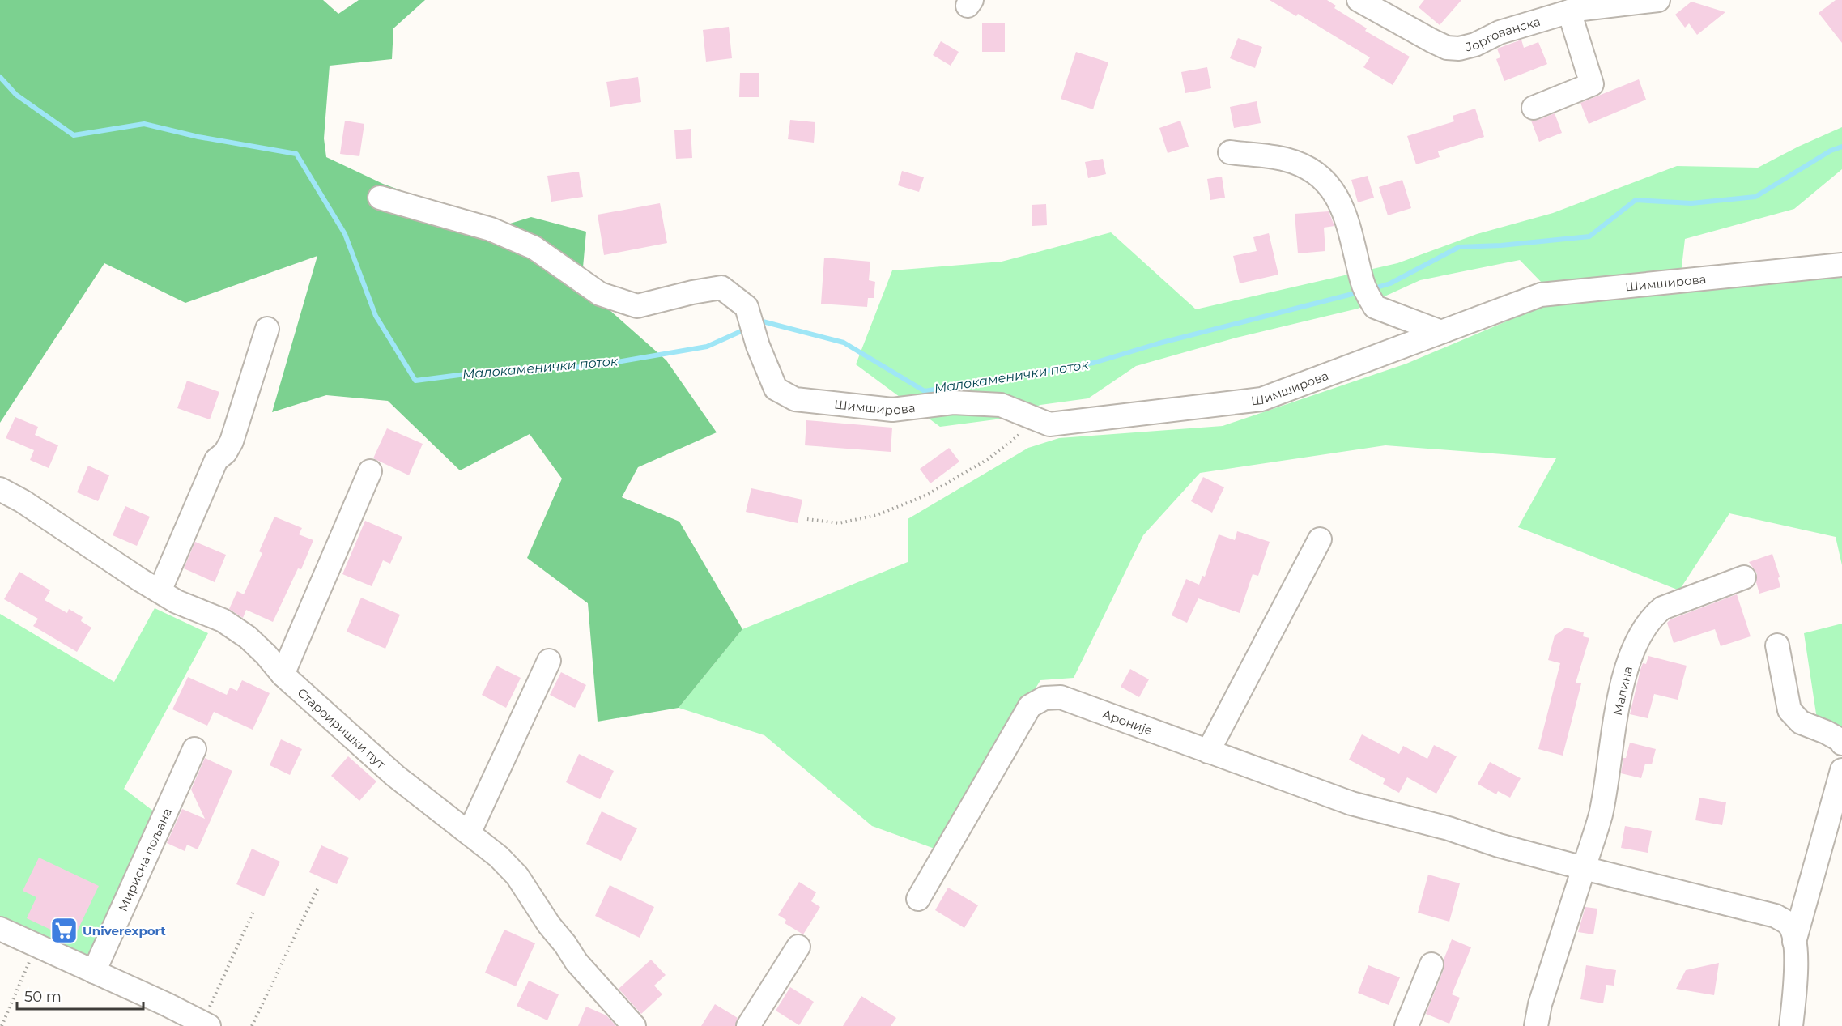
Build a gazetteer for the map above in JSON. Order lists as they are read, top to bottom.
{
  "streets": {
    "street": [
      "Јоргованска",
      "Шимширова",
      "Малина",
      "Ароније",
      "Староиришки пут",
      "Мирисна пољана"
    ]
  },
  "crossings": [
    ["Малина", "Ароније"]
  ],
  "water": ["Малокаменички поток"],
  "places": {
    "supermarket": ["Univerexport"]
  },
  "scale_bar": "50 m"
}
